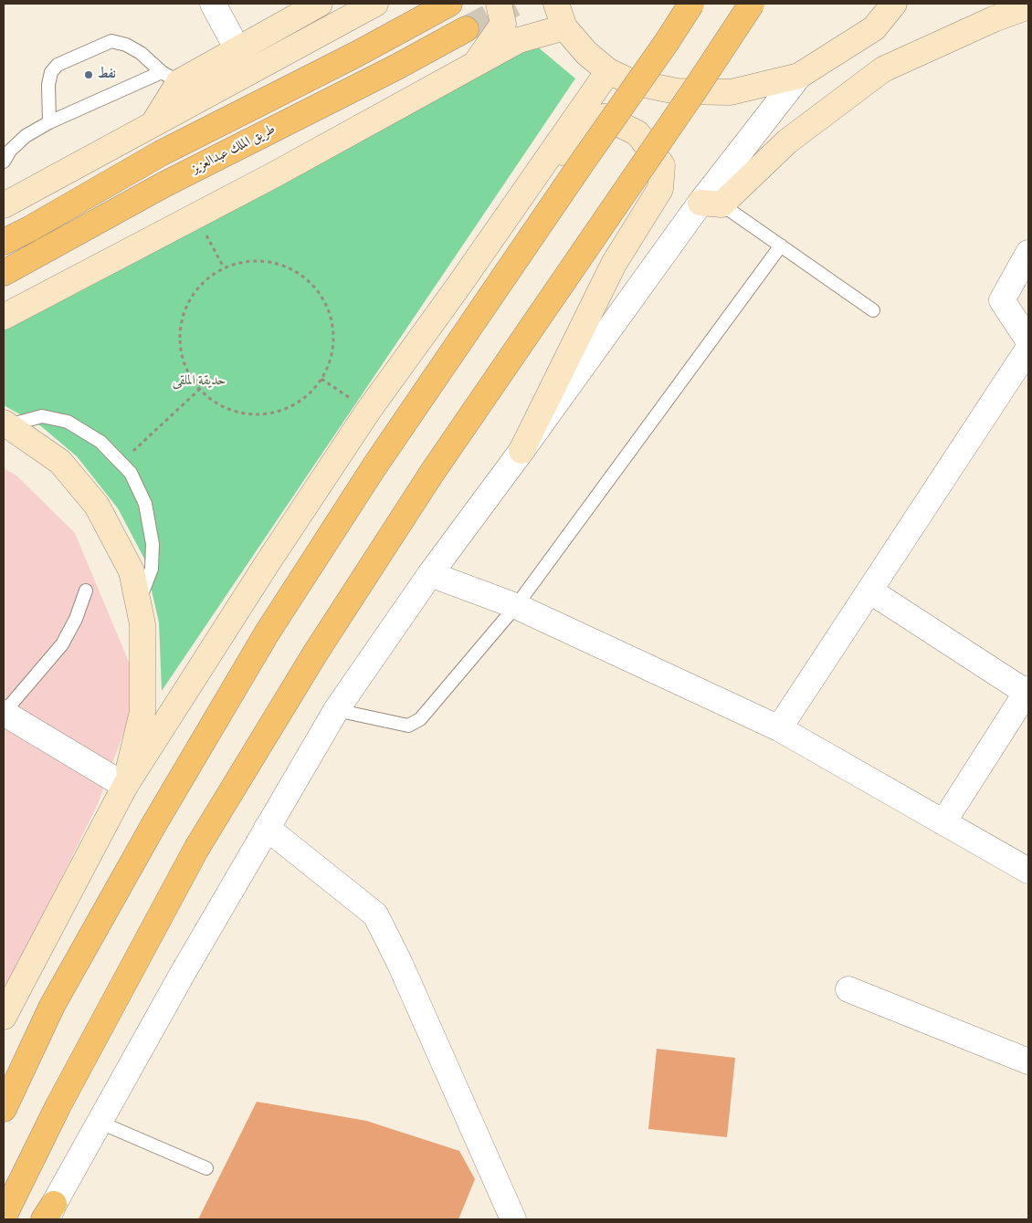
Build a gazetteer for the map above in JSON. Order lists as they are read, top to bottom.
{
  "streets": {
    "main road": ["طريق الملك عبدالعزيز"]
  },
  "parks": ["حديقة الملقى"],
  "places": ["نفط"]
}
